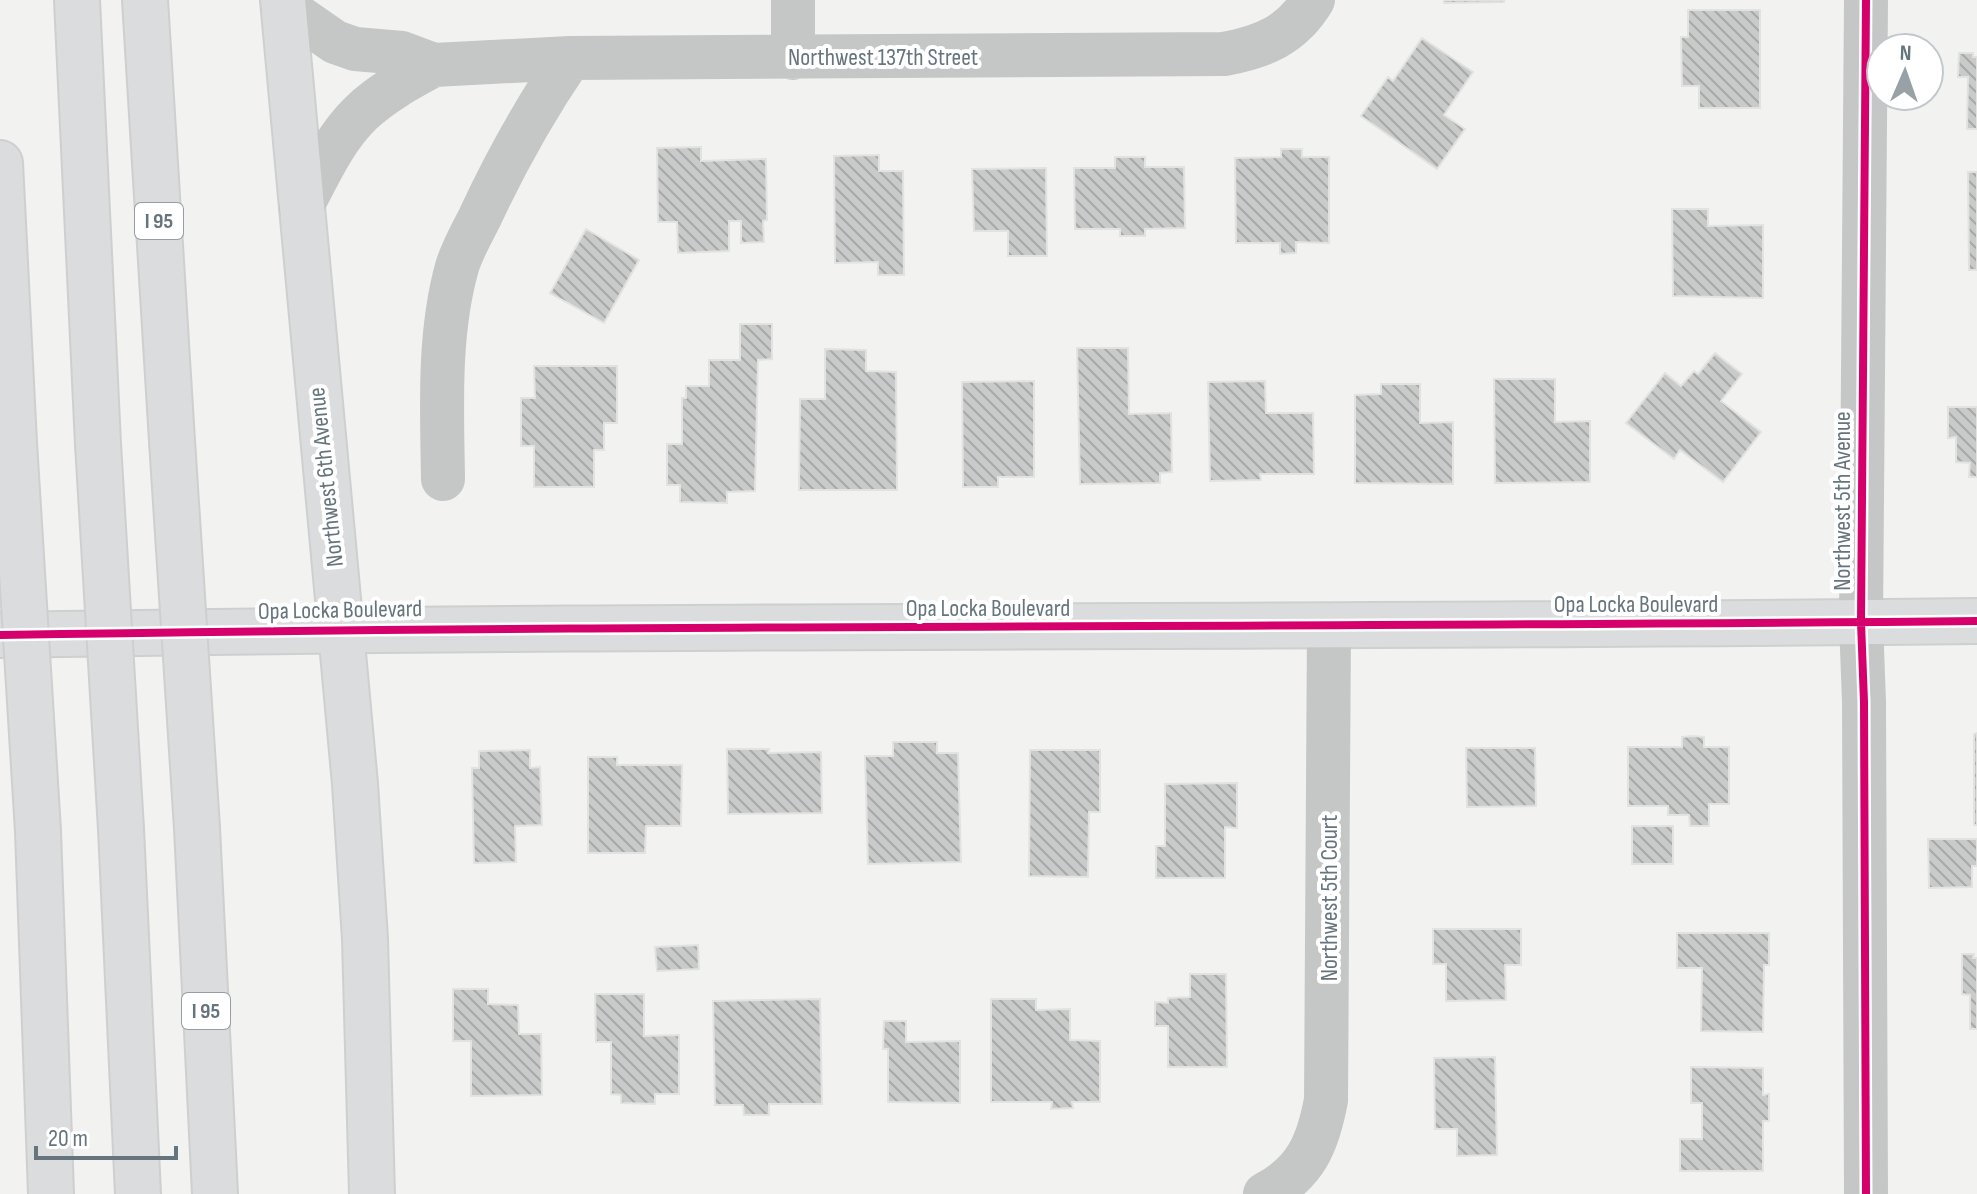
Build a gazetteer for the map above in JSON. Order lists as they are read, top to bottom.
{
  "streets": {
    "main road": ["I 95", "Northwest 6th Avenue", "Opa Locka Boulevard"],
    "street": ["Northwest 137th Street", "Northwest 5th Avenue", "Northwest 5th Court"]
  },
  "crossings": [
    ["Northwest 137th Street", "Northwest 6th Avenue"],
    ["Northwest 6th Avenue", "Opa Locka Boulevard"],
    ["Northwest 5th Avenue", "Opa Locka Boulevard"],
    ["Opa Locka Boulevard", "Northwest 5th Court"]
  ],
  "scale_bar": "20 m",
  "north": "top"
}
